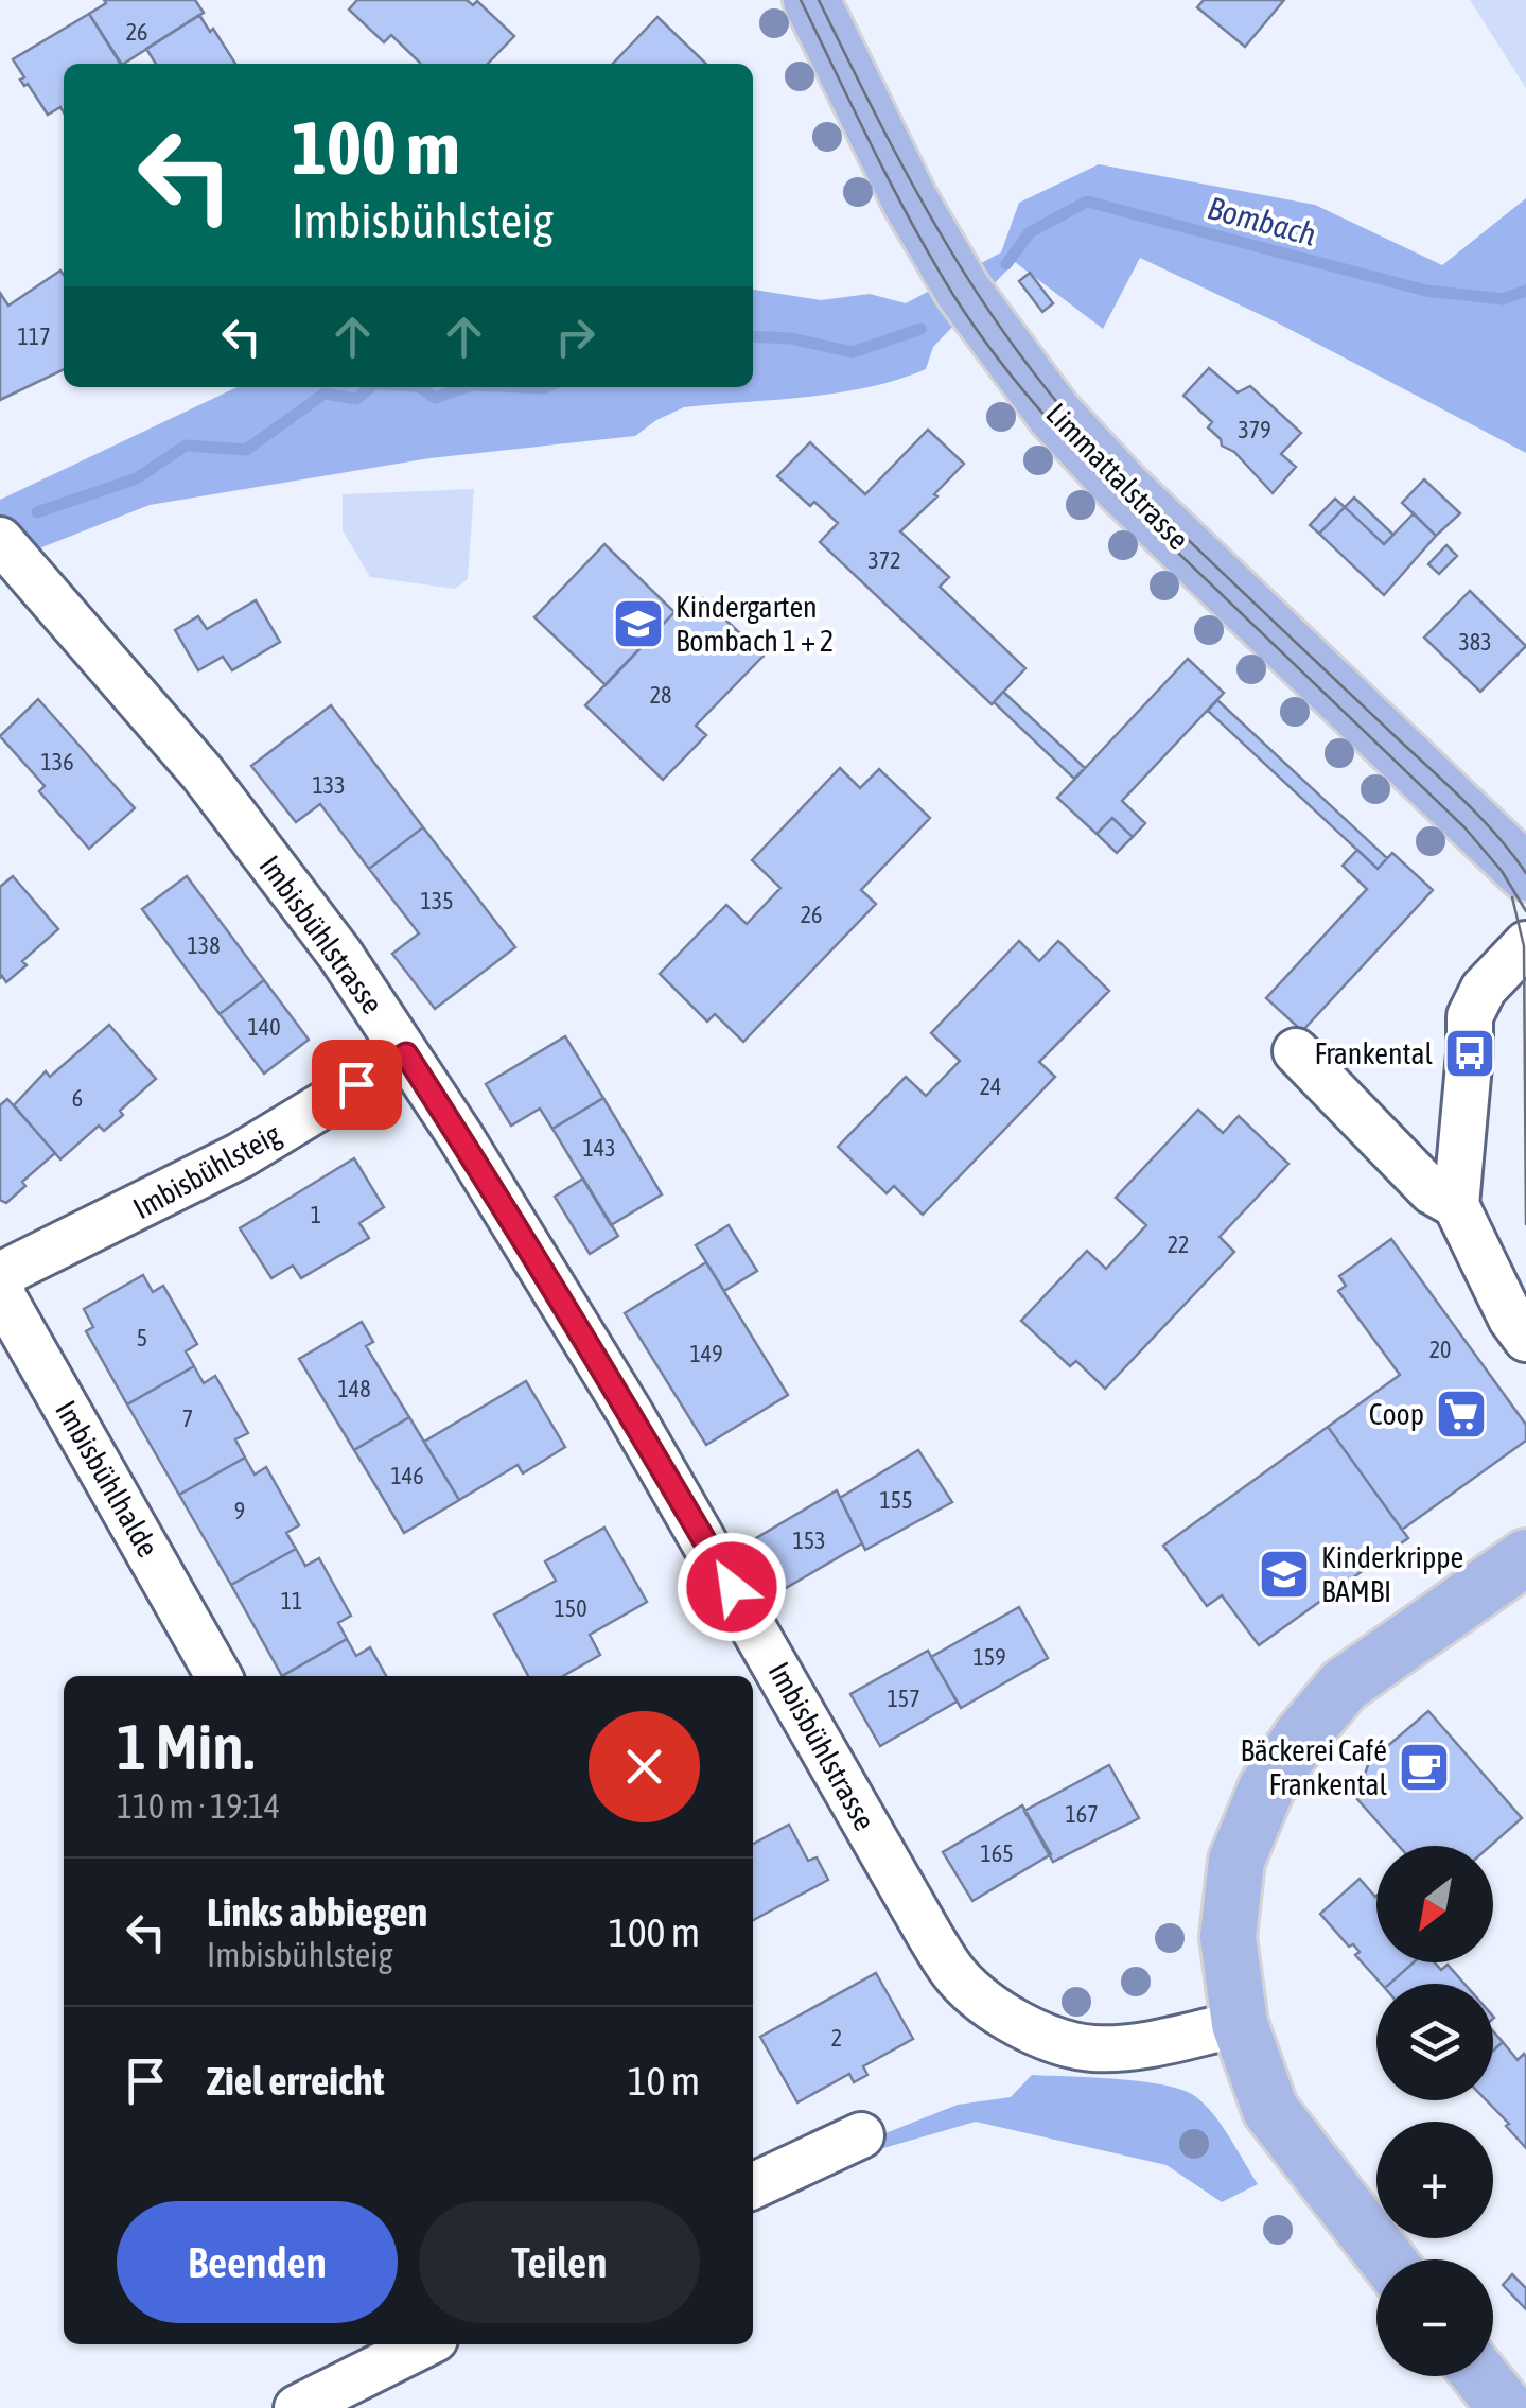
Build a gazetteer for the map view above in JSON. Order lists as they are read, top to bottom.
{
  "streets": {
    "main road": ["Limmattalstrasse"],
    "street": ["Imbisbühlstrasse", "Imbisbühlsteig", "Imbisbühlhalde"]
  },
  "crossings": [
    ["Imbisbühlstrasse", "Imbisbühlsteig"],
    ["Imbisbühlsteig", "Imbisbühlhalde"]
  ],
  "water": ["Bombach"],
  "places": {
    "school or university": ["Kindergarten Bombach 1 + 2", "Kinderkrippe BAMBI"],
    "bus stop": ["Frankental"],
    "supermarket": ["Coop"],
    "cafe": ["Bäckerei Café Frankental"]
  },
  "house_numbers": [
    "26",
    "117",
    "379",
    "372",
    "383",
    "28",
    "136",
    "133",
    "135",
    "26",
    "138",
    "140",
    "24",
    "6",
    "143",
    "1",
    "22",
    "5",
    "20",
    "149",
    "148",
    "7",
    "146",
    "155",
    "9",
    "153",
    "11",
    "150",
    "159",
    "157",
    "167",
    "165",
    "2"
  ],
  "north": "bottom left",
  "page": {
    "turn": ["100 m", "Imbisbühlsteig"],
    "heading": ["1 Min.", "110 m · 19:14"],
    "map_buttons": ["+", "−"],
    "list": [
      {
        "name": "Links abbiegen",
        "note": "Imbisbühlsteig",
        "value": "100 m"
      },
      {
        "name": "Ziel erreicht",
        "value": "10 m"
      }
    ],
    "buttons": ["Beenden", "Teilen"]
  }
}
